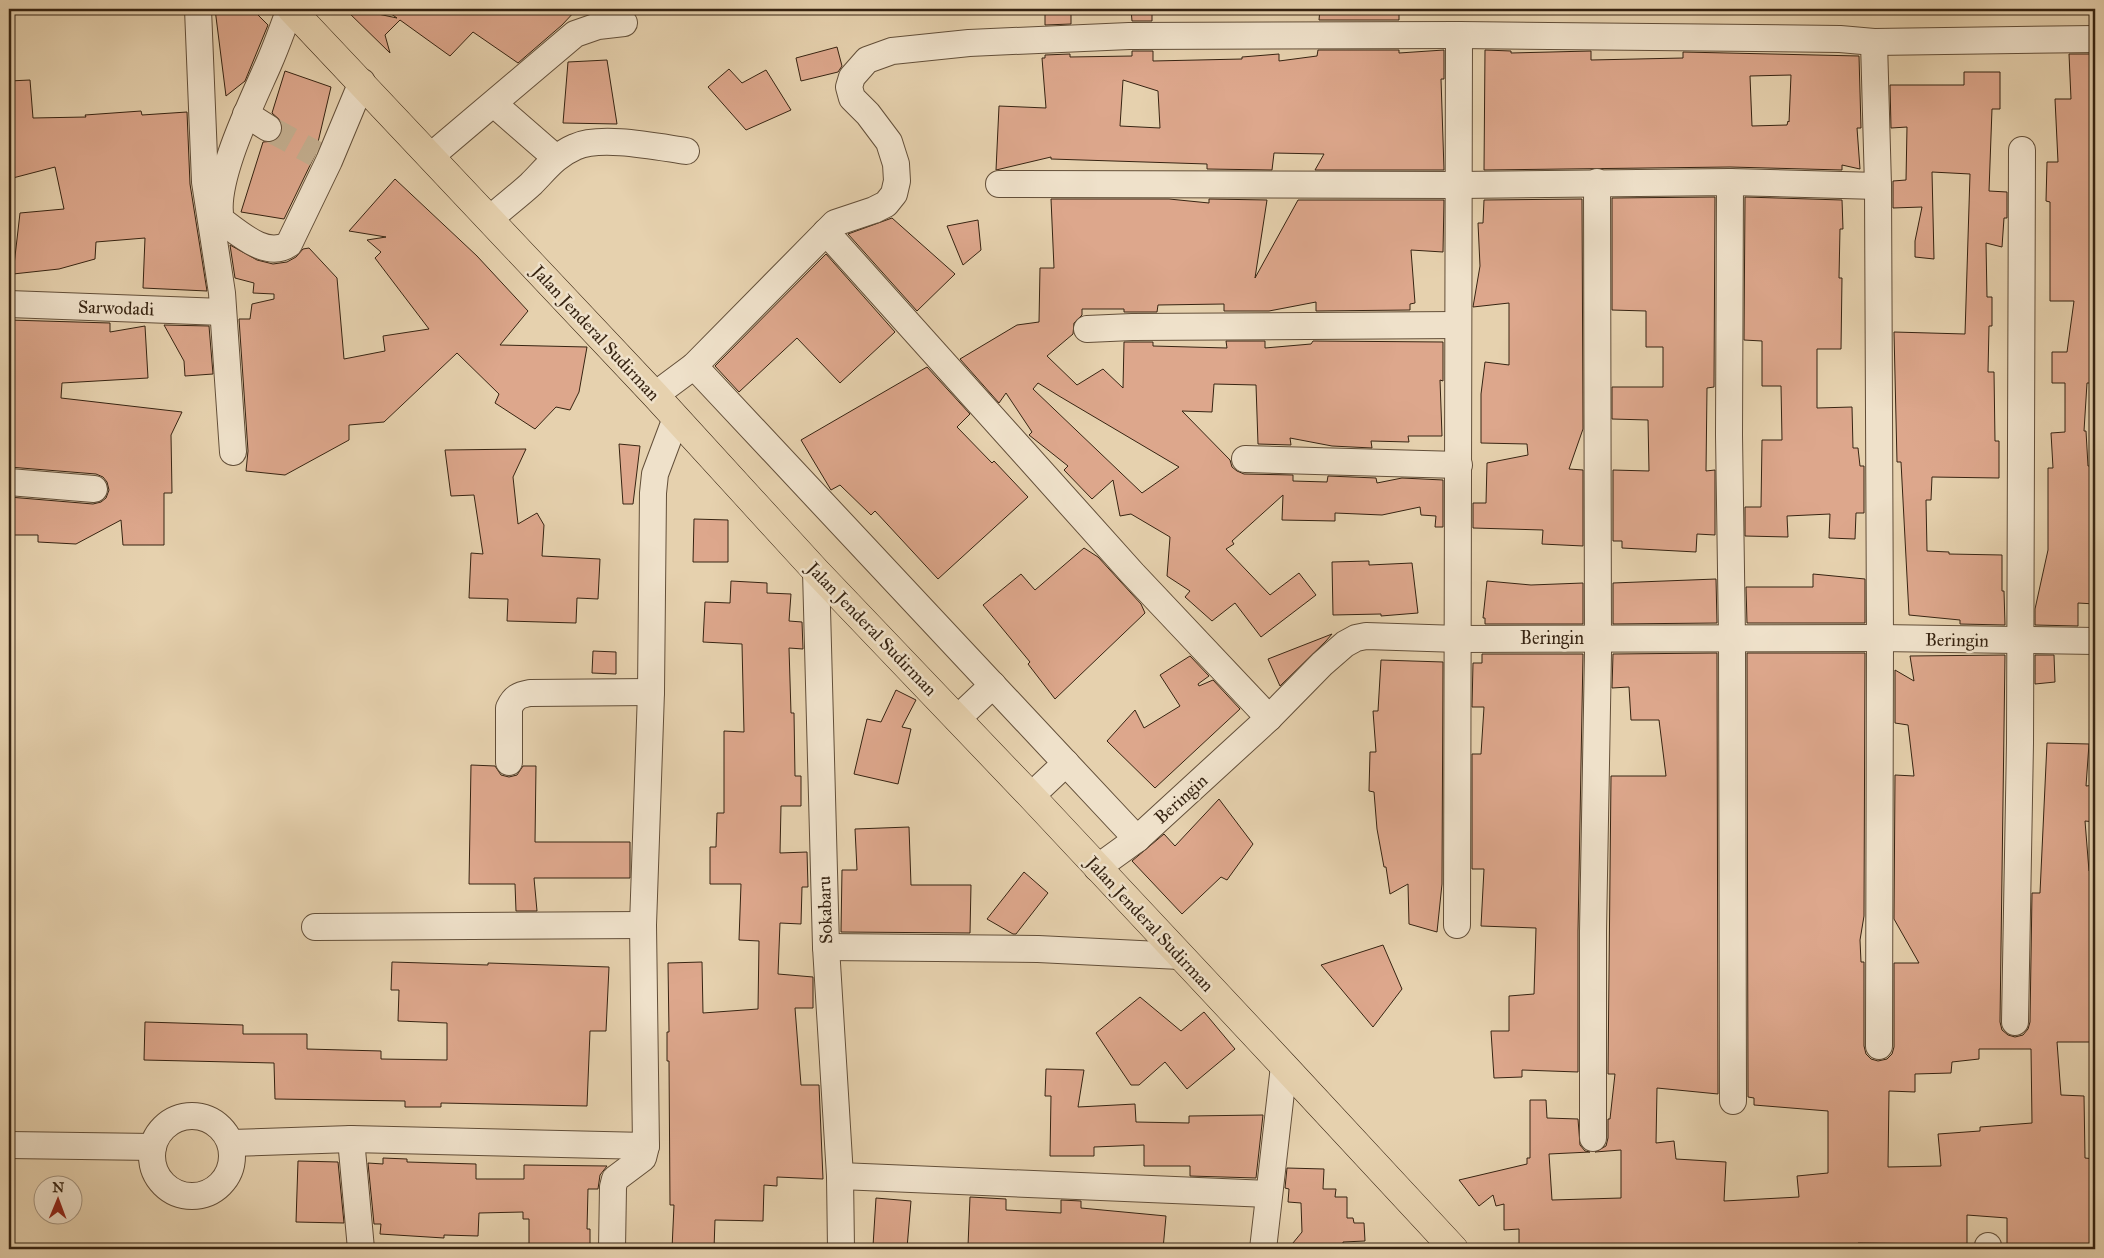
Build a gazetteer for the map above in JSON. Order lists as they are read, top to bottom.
{
  "streets": {
    "main road": ["Jalan Jenderal Sudirman"],
    "street": ["Sarwodadi", "Beringin", "Sokabaru"]
  },
  "crossings": [
    ["Jalan Jenderal Sudirman", "Beringin"],
    ["Jalan Jenderal Sudirman", "Sokabaru"]
  ],
  "north": "top"
}
